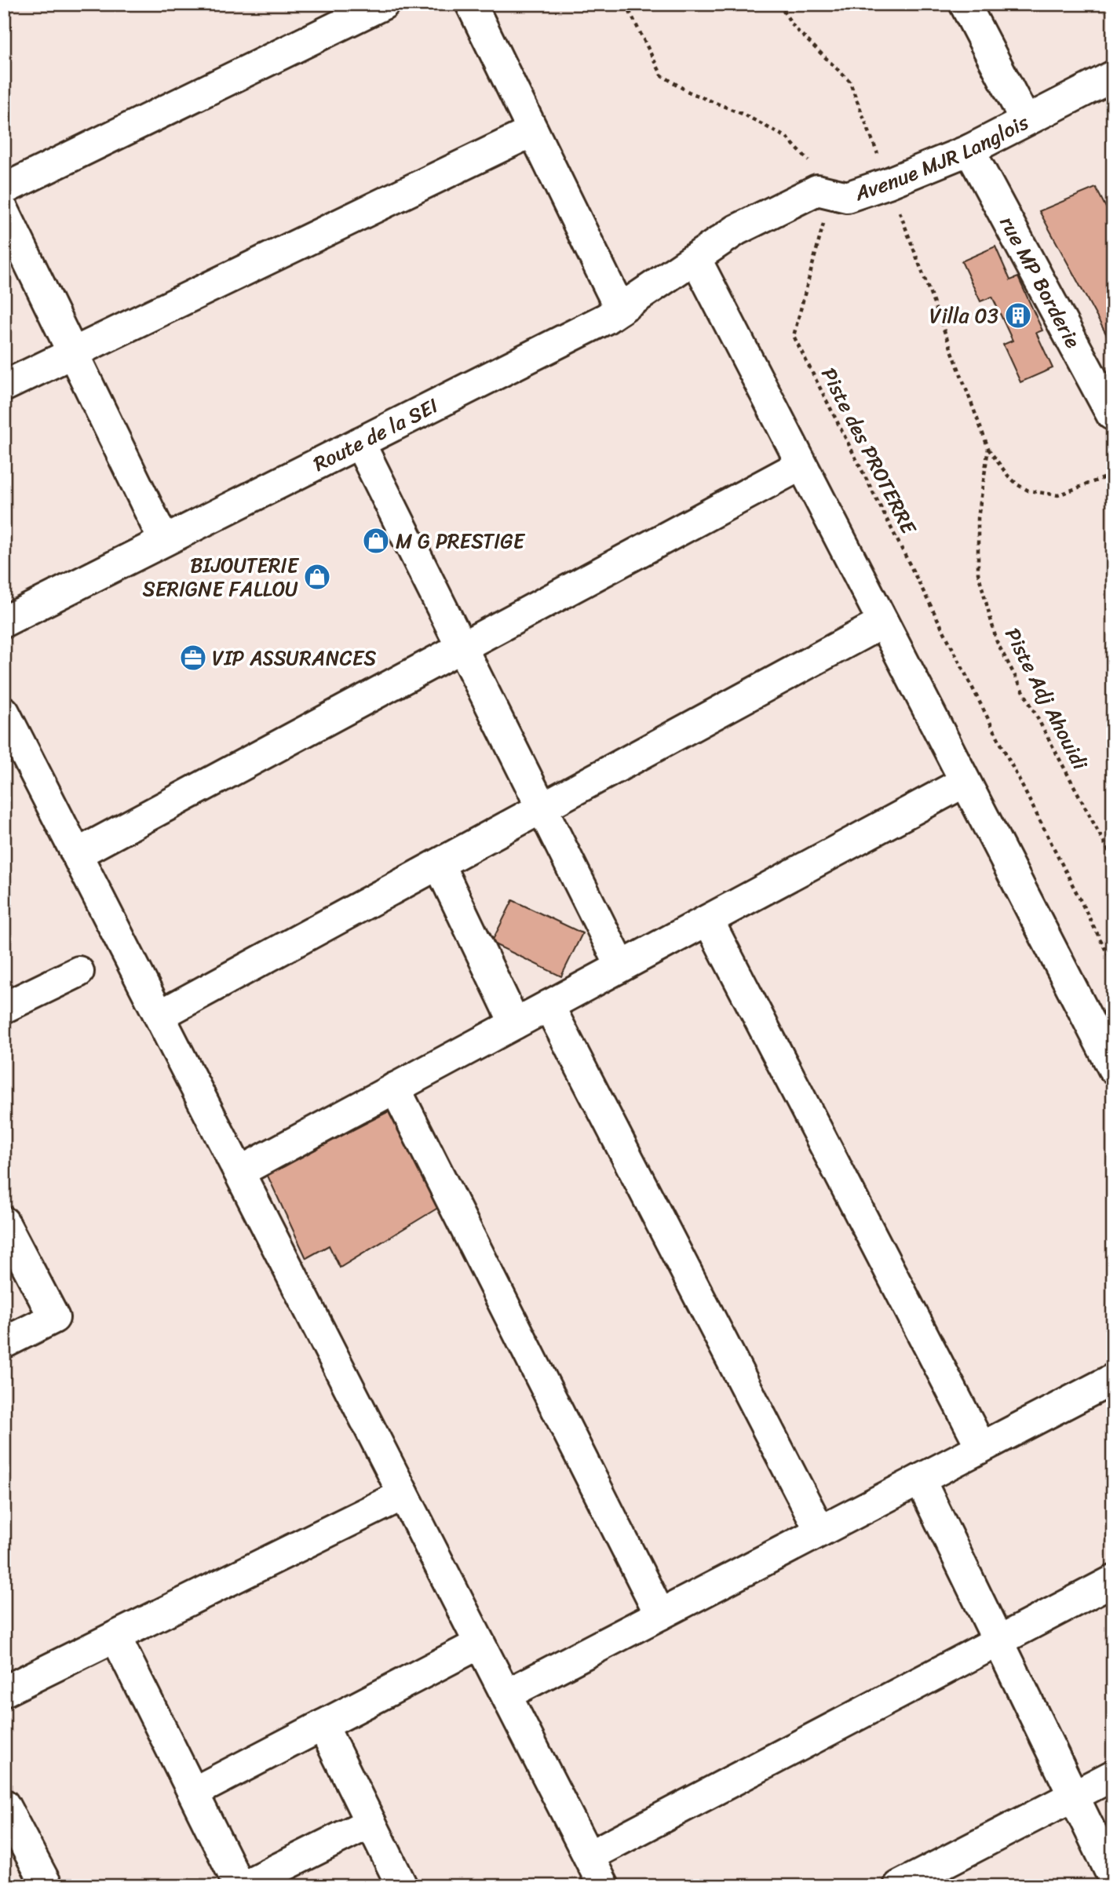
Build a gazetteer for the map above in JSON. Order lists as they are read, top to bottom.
{
  "streets": {
    "street": ["Avenue MJR Langlois", "rue MP Borderie", "Route de la SEI"],
    "path": ["Piste des PROTERRE", "Piste Adj Ahouidi"]
  },
  "crossings": [
    ["Avenue MJR Langlois", "rue MP Borderie"],
    ["Avenue MJR Langlois", "Route de la SEI"],
    ["Avenue MJR Langlois", "Piste des PROTERRE"],
    ["Avenue MJR Langlois", "Piste Adj Ahouidi"],
    ["Route de la SEI", "Piste des PROTERRE"]
  ],
  "places": {
    "building": ["Villa 03"],
    "shop": ["M G PRESTIGE", "BIJOUTERIE SERIGNE FALLOU"],
    "office": ["VIP ASSURANCES"]
  }
}
